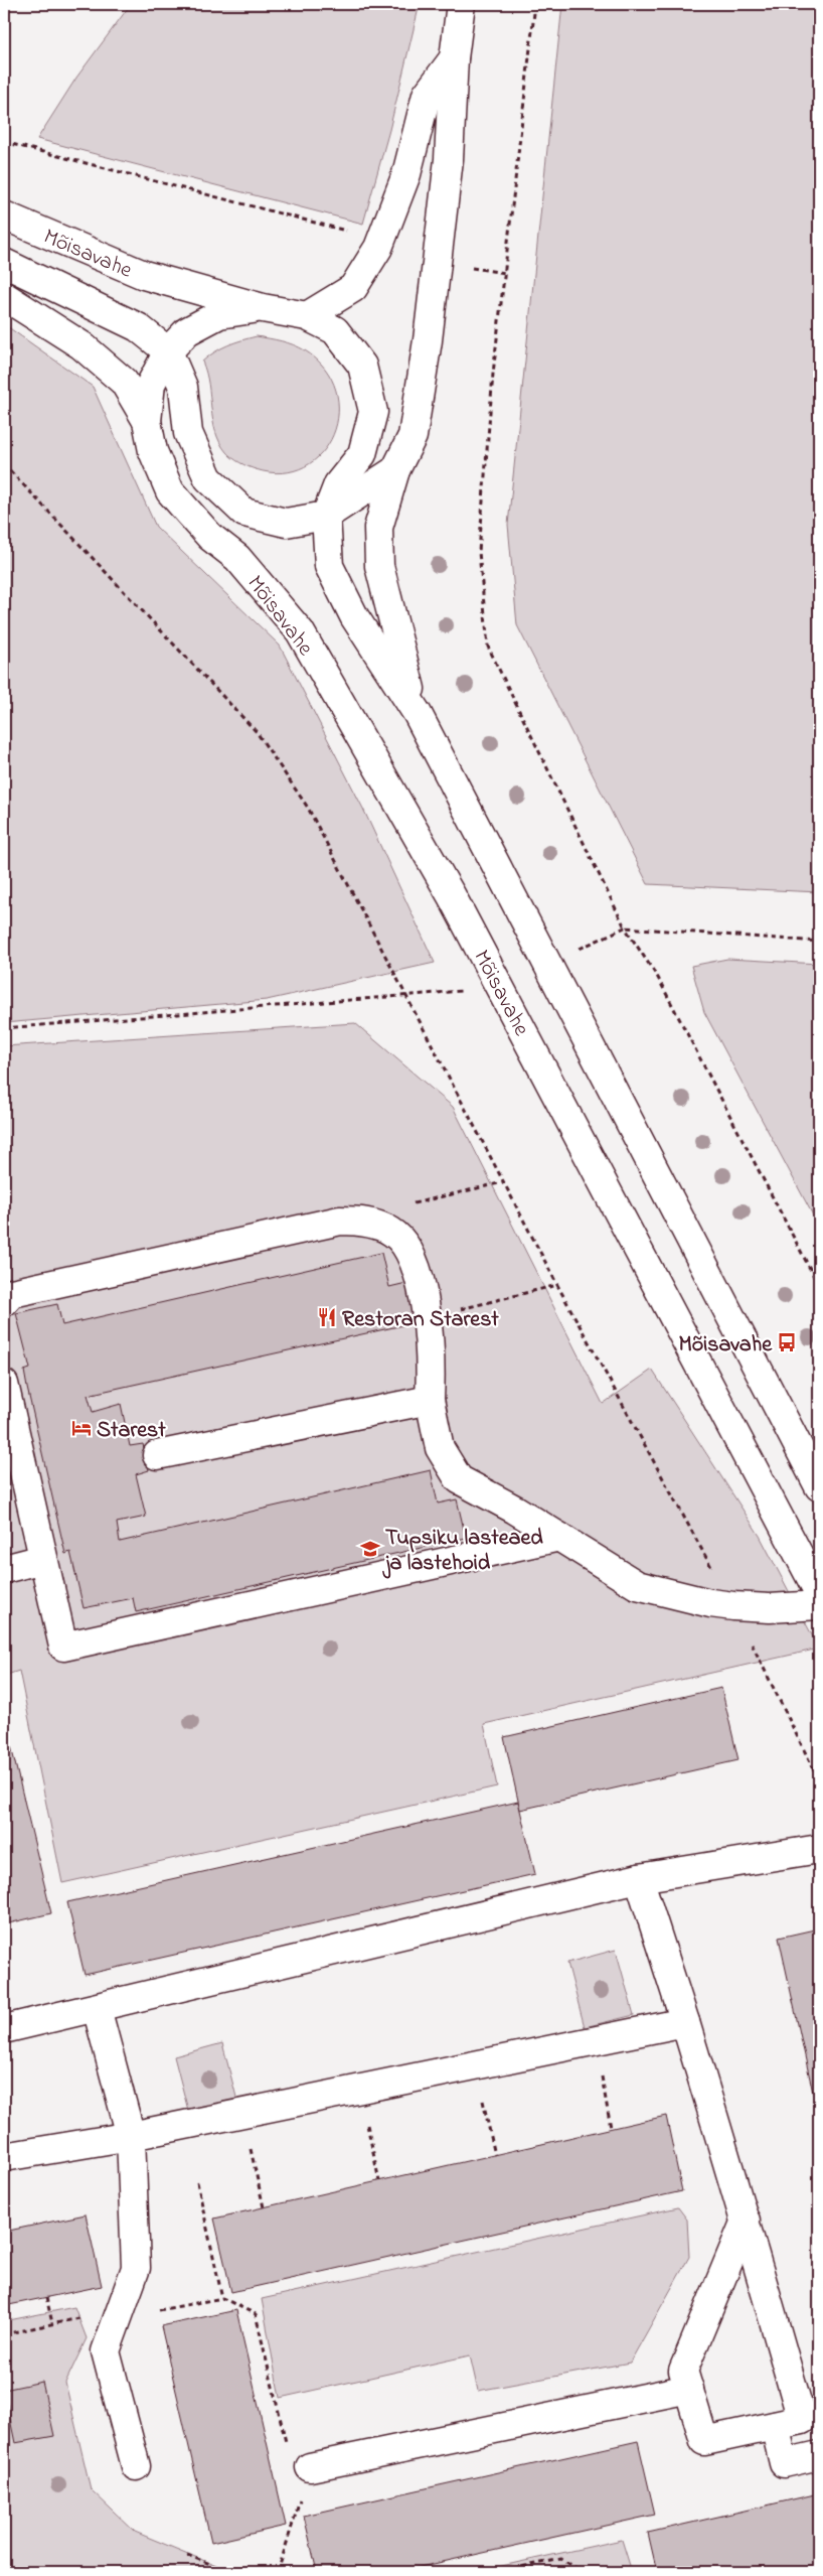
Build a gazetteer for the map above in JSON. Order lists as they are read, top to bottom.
{
  "streets": {
    "street": ["Mõisavahe"]
  },
  "places": {
    "restaurant": ["Restoran Starest"],
    "bus stop": ["Mõisavahe"],
    "hotel": ["Starest"],
    "school or university": ["Tupsiku lasteaed ja lastehoid"]
  }
}
